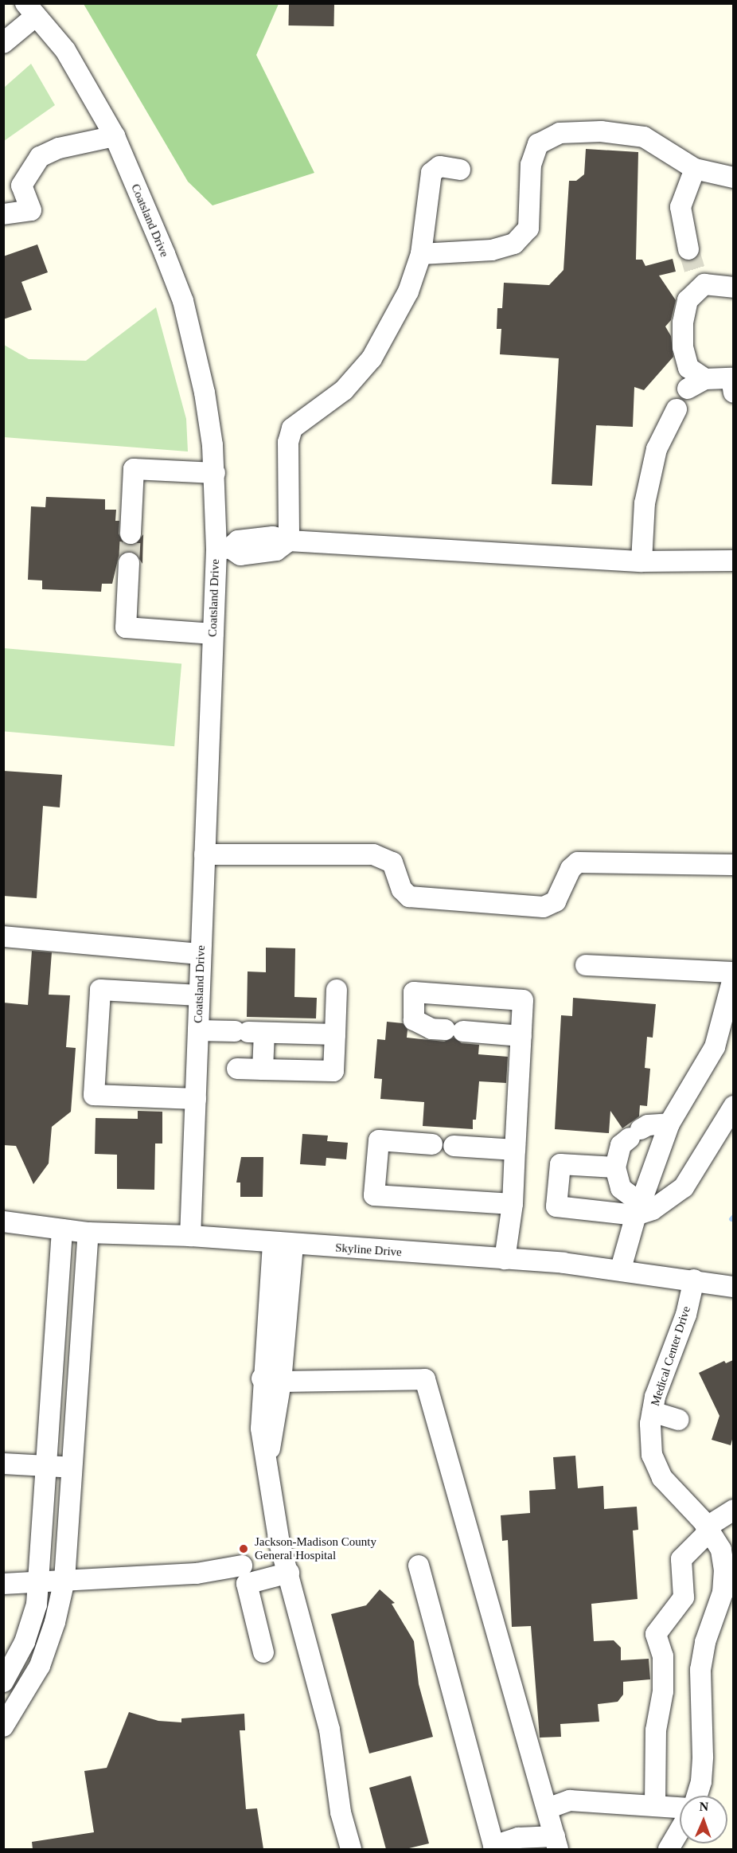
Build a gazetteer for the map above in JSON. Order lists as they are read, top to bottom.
{
  "streets": {
    "street": ["Coatsland Drive", "Skyline Drive", "Medical Center Drive"]
  },
  "crossings": [
    ["Coatsland Drive", "Skyline Drive"],
    ["Skyline Drive", "Medical Center Drive"]
  ],
  "places": ["Jackson-Madison County General Hospital"],
  "north": "top"
}
